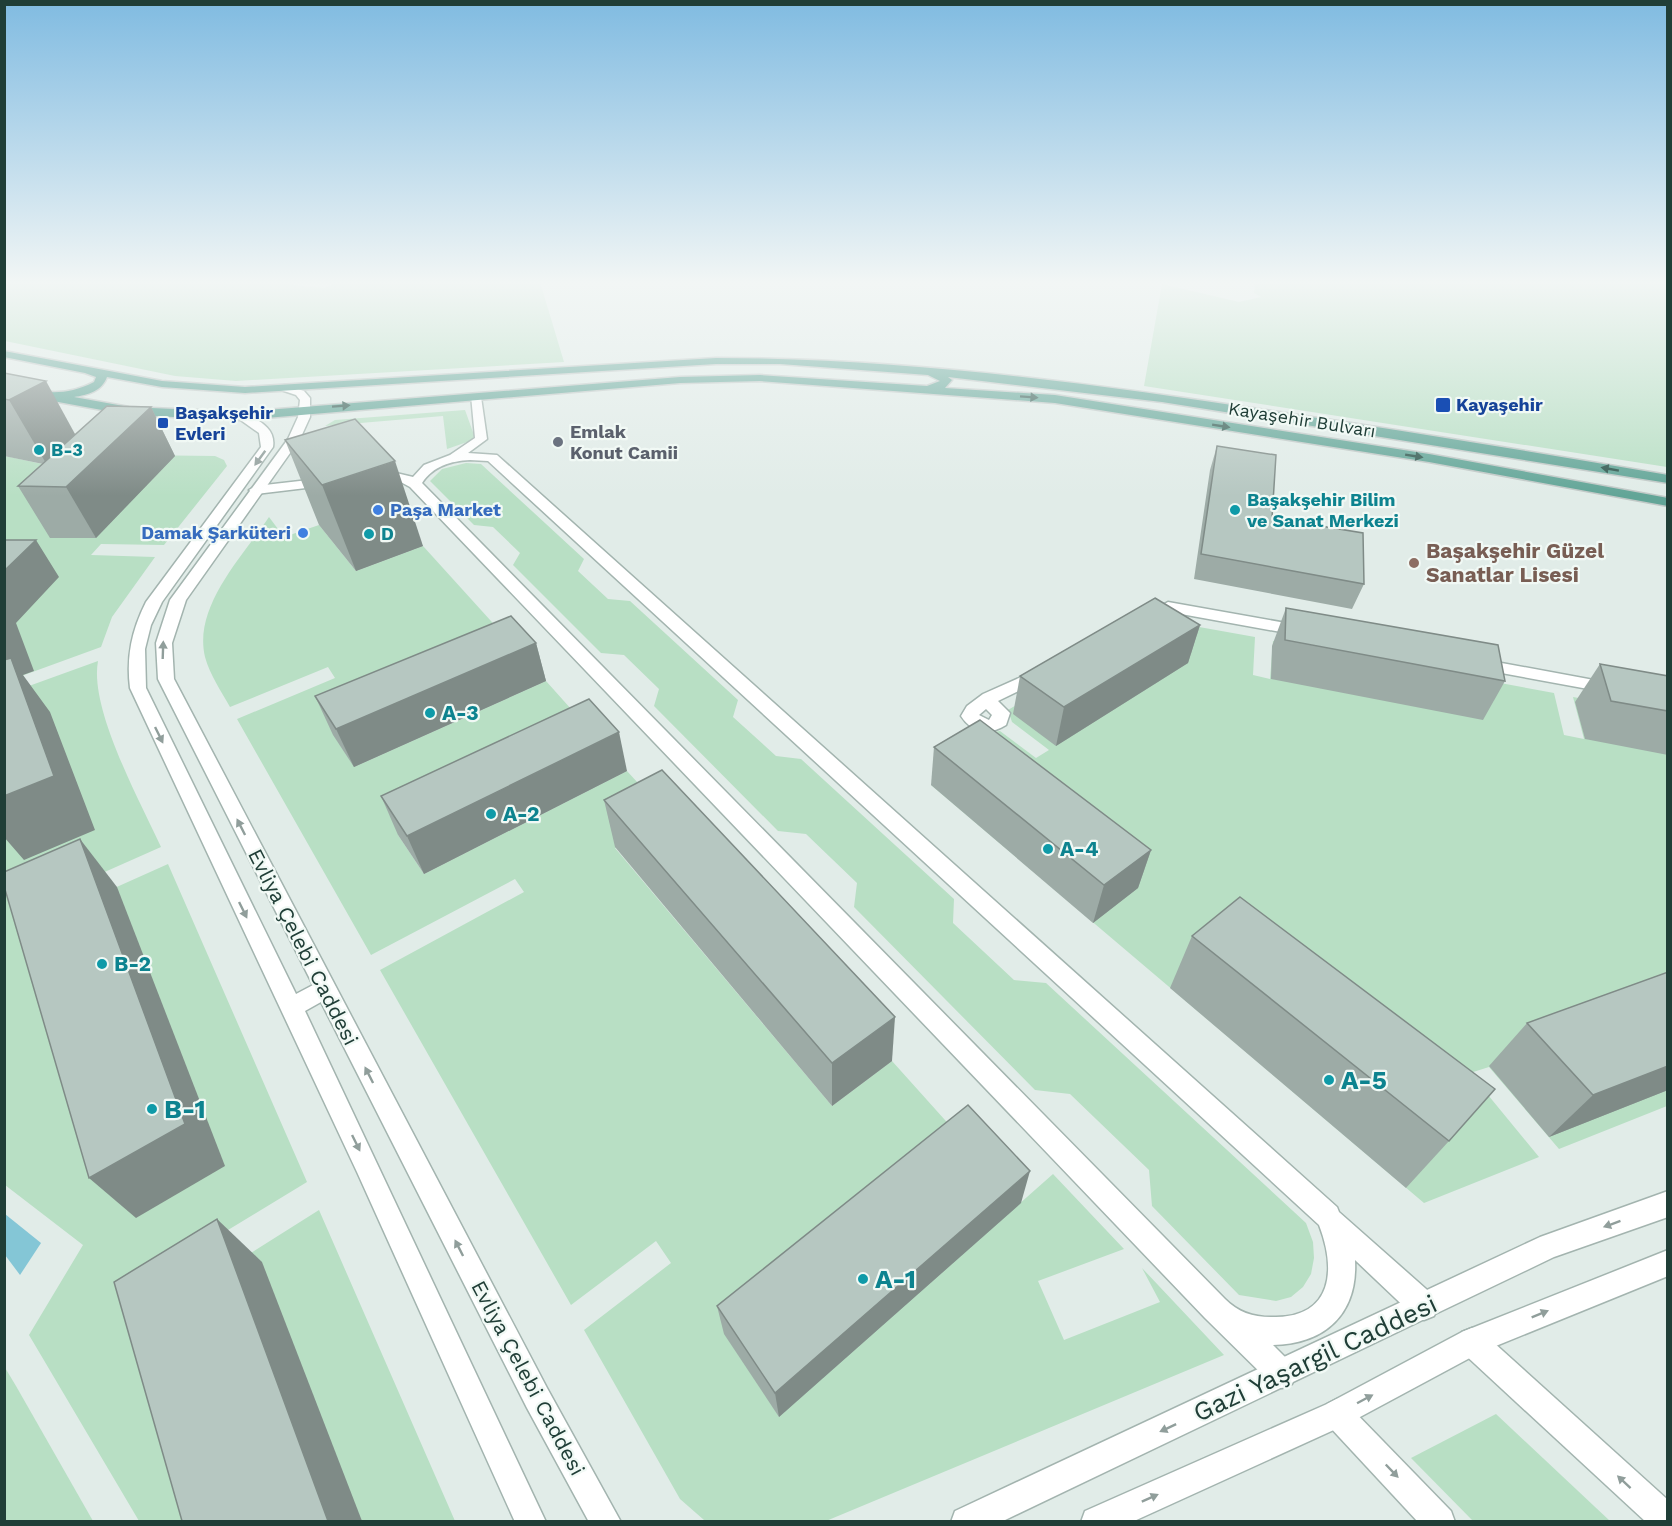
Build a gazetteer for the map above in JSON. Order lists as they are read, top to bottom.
{
  "streets": {
    "main road": ["Kayaşehir Bulvarı"],
    "street": ["Evliya Çelebi Caddesi", "Gazi Yaşargil Caddesi"]
  },
  "crossings": [
    ["Kayaşehir Bulvarı", "Evliya Çelebi Caddesi"]
  ],
  "places": {
    "transit": ["Kayaşehir", "Başakşehir Evleri"],
    "other": [
      "Emlak Konut Camii",
      "B-3",
      "Paşa Market",
      "Başakşehir Bilim ve Sanat Merkezi",
      "Damak Şarküteri",
      "D",
      "Başakşehir Güzel Sanatlar Lisesi",
      "A-3",
      "A-2",
      "A-4",
      "B-2",
      "A-5",
      "B-1",
      "A-1"
    ]
  }
}
